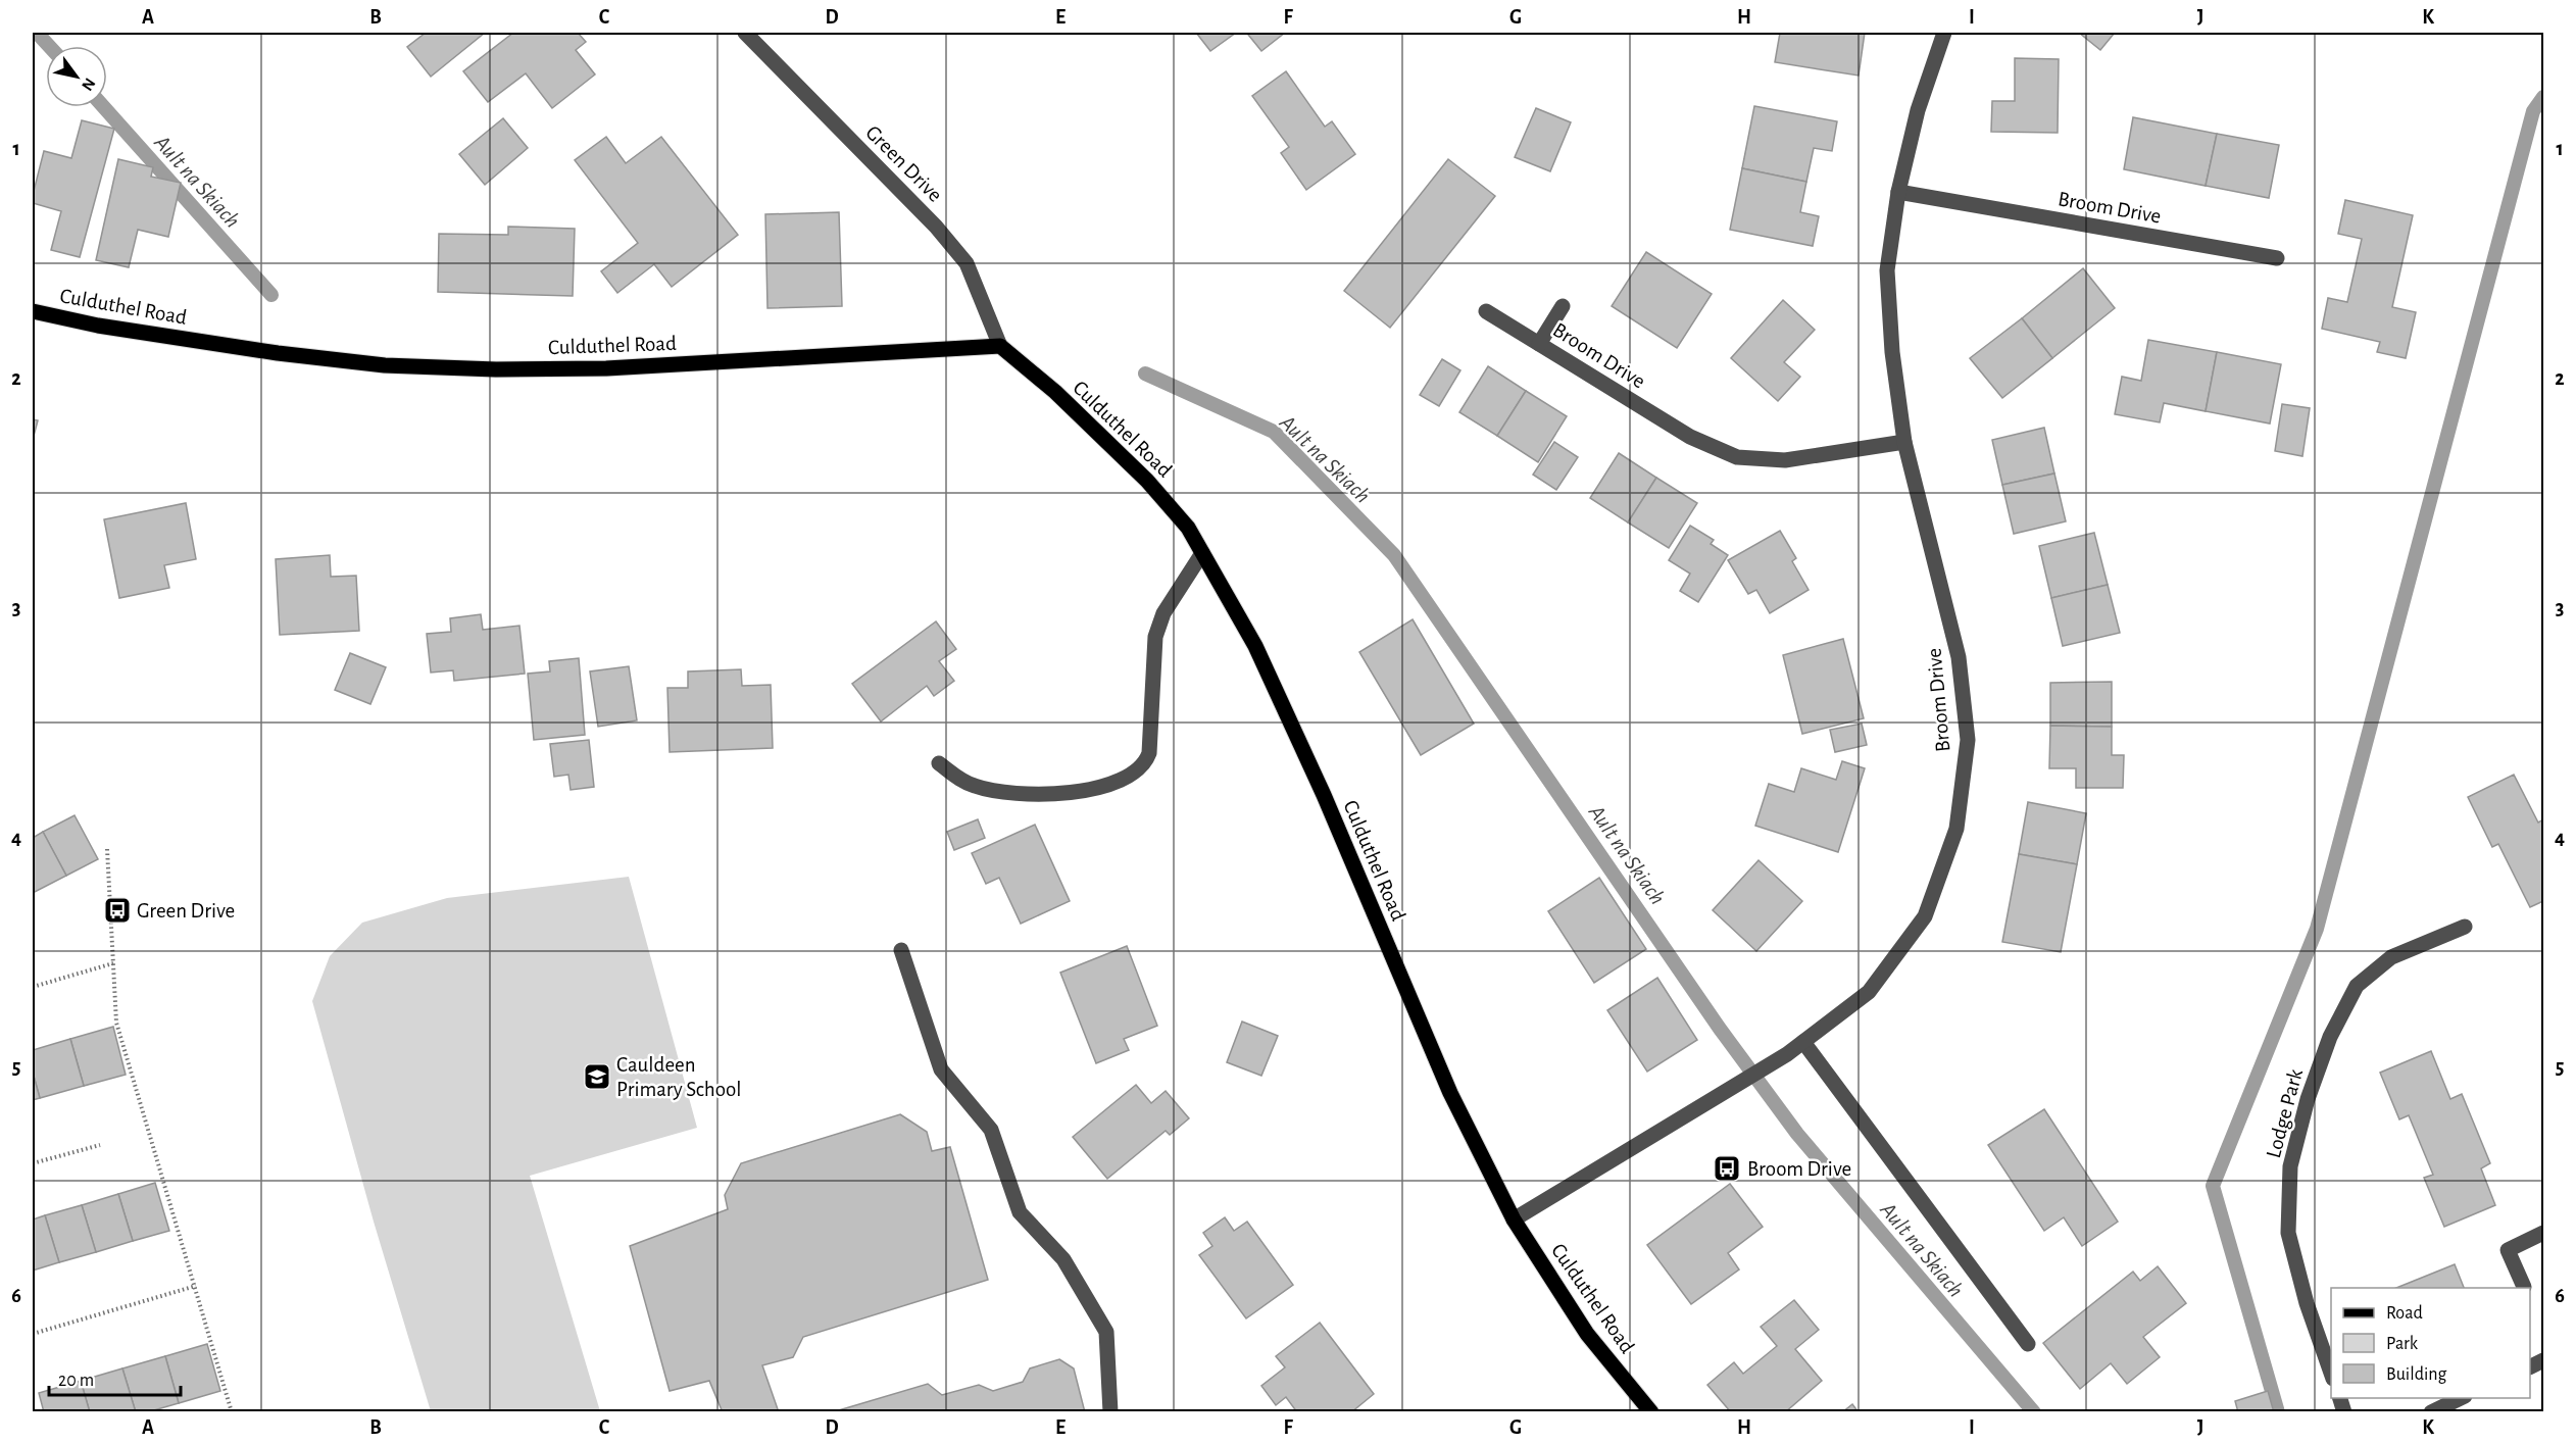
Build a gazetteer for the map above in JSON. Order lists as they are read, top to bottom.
{
  "streets": {
    "main road": ["Culduthel Road"],
    "street": ["Green Drive", "Broom Drive", "Lodge Park"]
  },
  "crossings": [
    ["Green Drive", "Culduthel Road"],
    ["Broom Drive", "Culduthel Road"]
  ],
  "water": ["Ault na Skiach"],
  "places": {
    "bus stop": ["Green Drive", "Broom Drive"],
    "school or university": ["Cauldeen Primary School"]
  },
  "legend": ["Road", "Park", "Building"],
  "scale_bar": "20 m",
  "north": "bottom right",
  "grid": {
    "columns": [
      "A",
      "B",
      "C",
      "D",
      "E",
      "F",
      "G",
      "H",
      "I",
      "J",
      "K"
    ],
    "rows": [
      "1",
      "2",
      "3",
      "4",
      "5",
      "6"
    ]
  }
}
